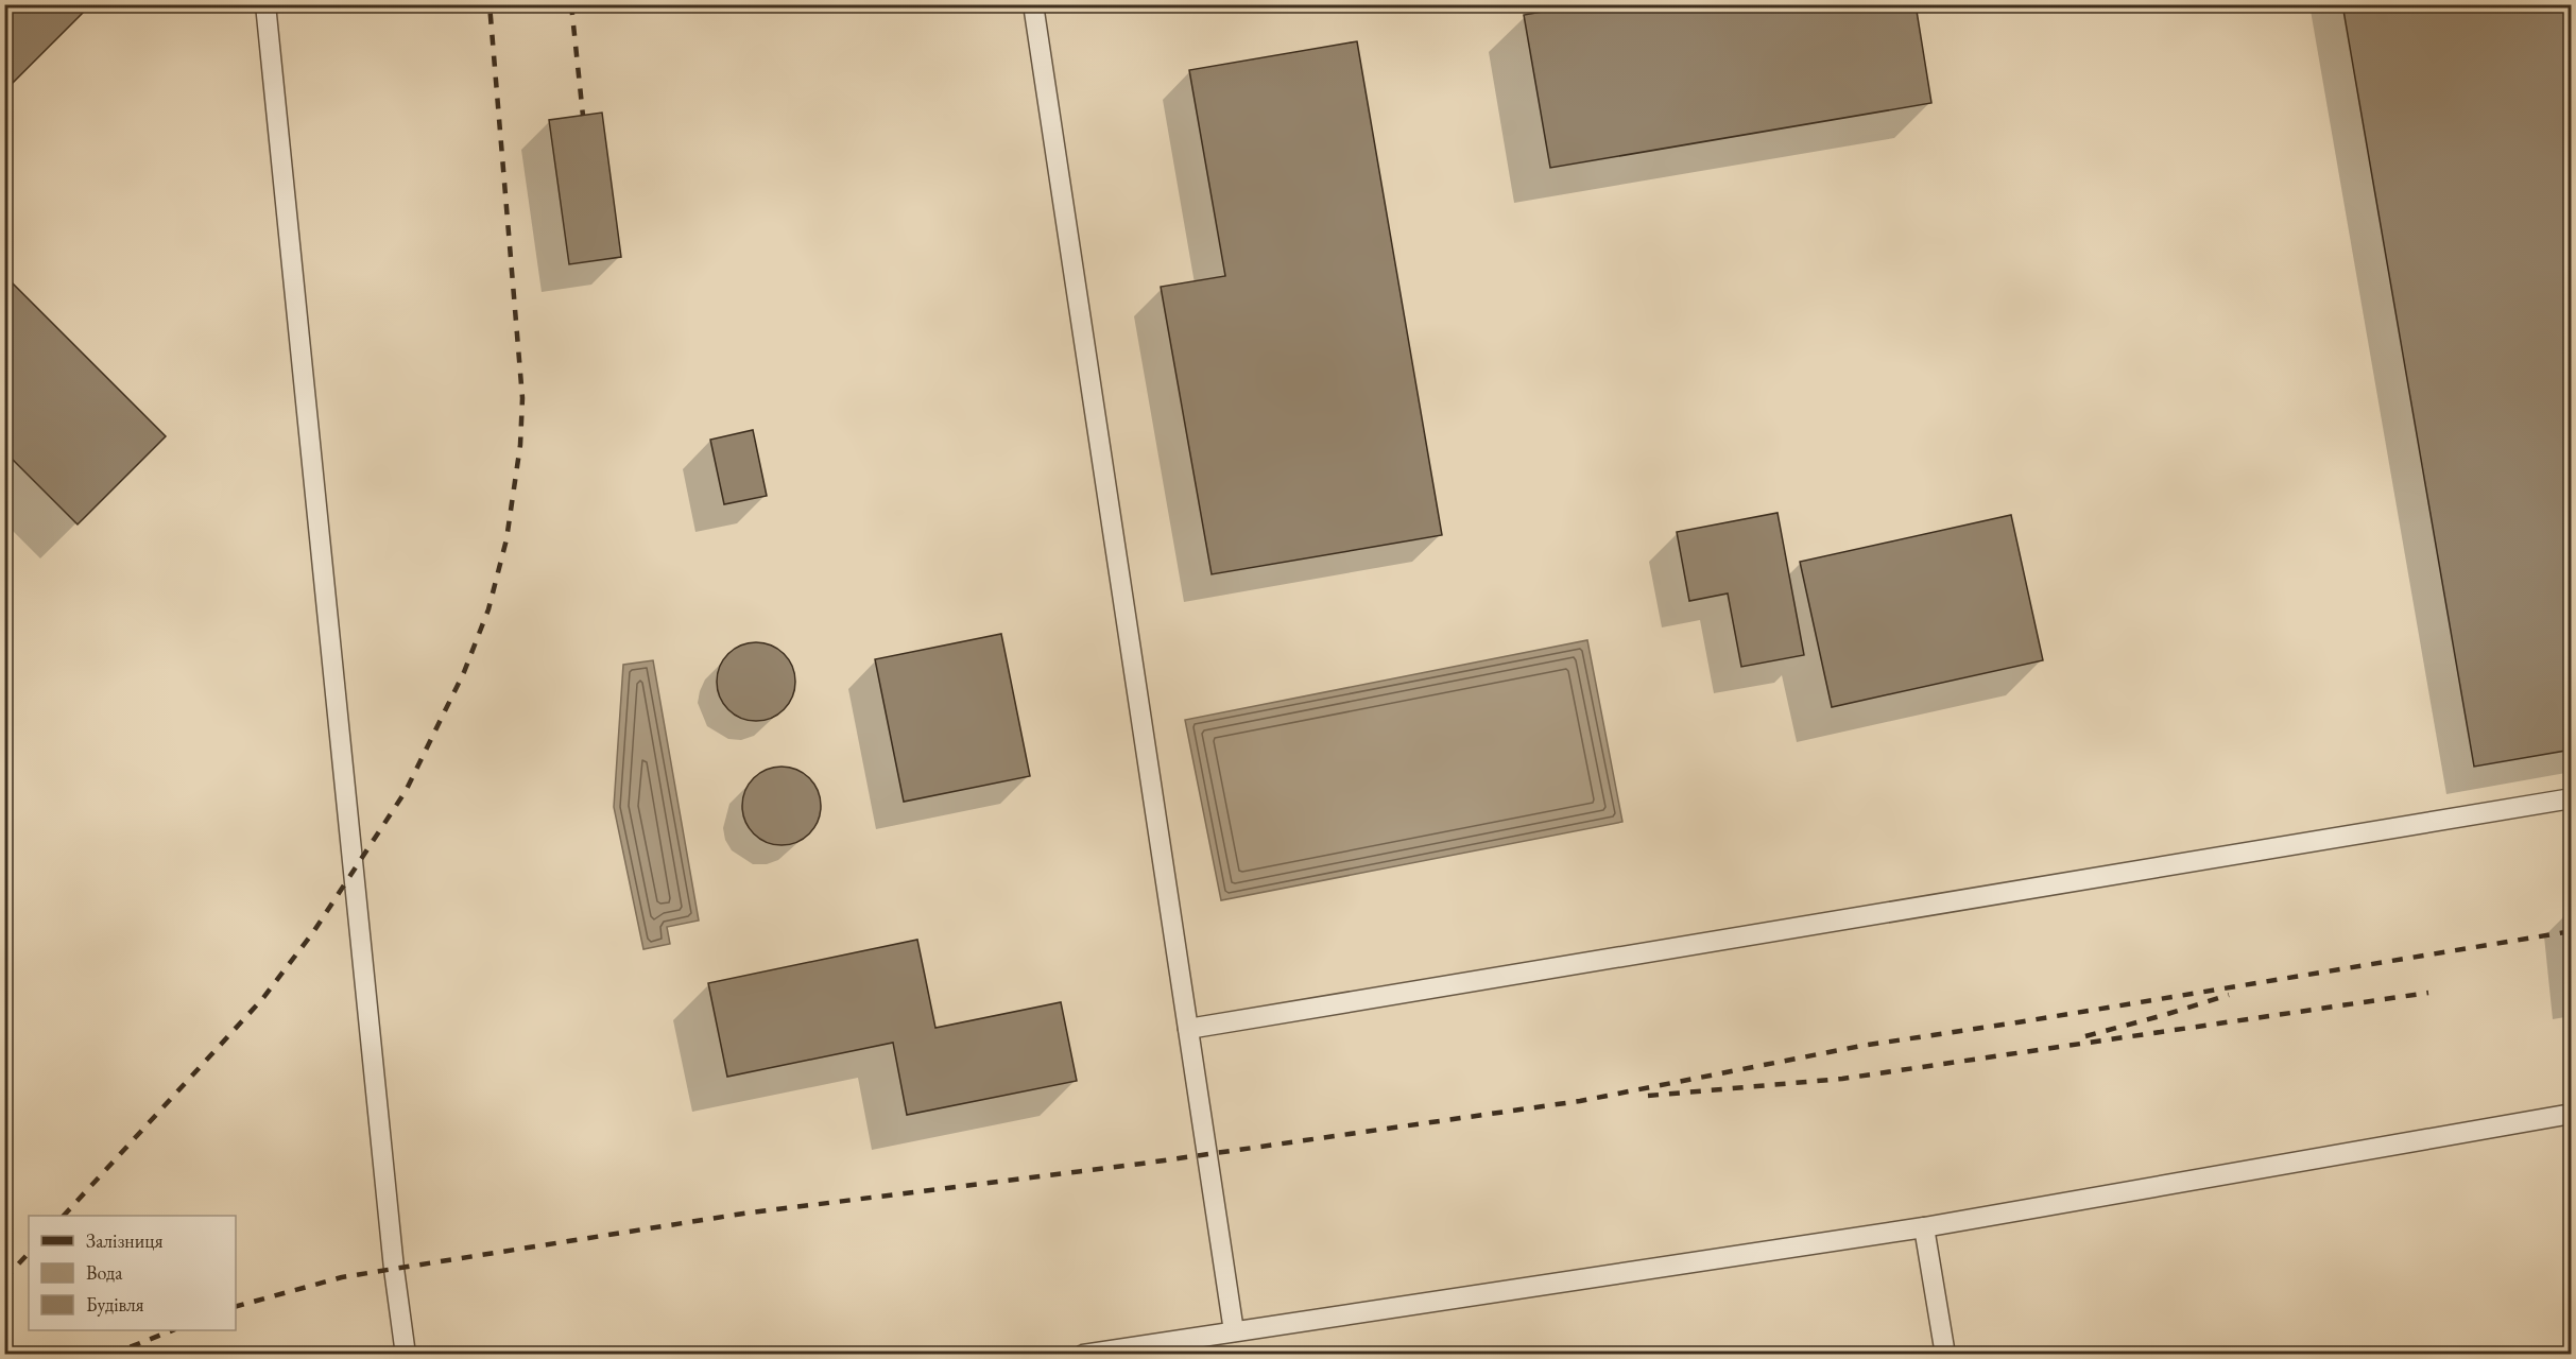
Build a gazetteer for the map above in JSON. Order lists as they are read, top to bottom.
{
  "legend": ["Залізниця", "Вода", "Будівля"]
}
